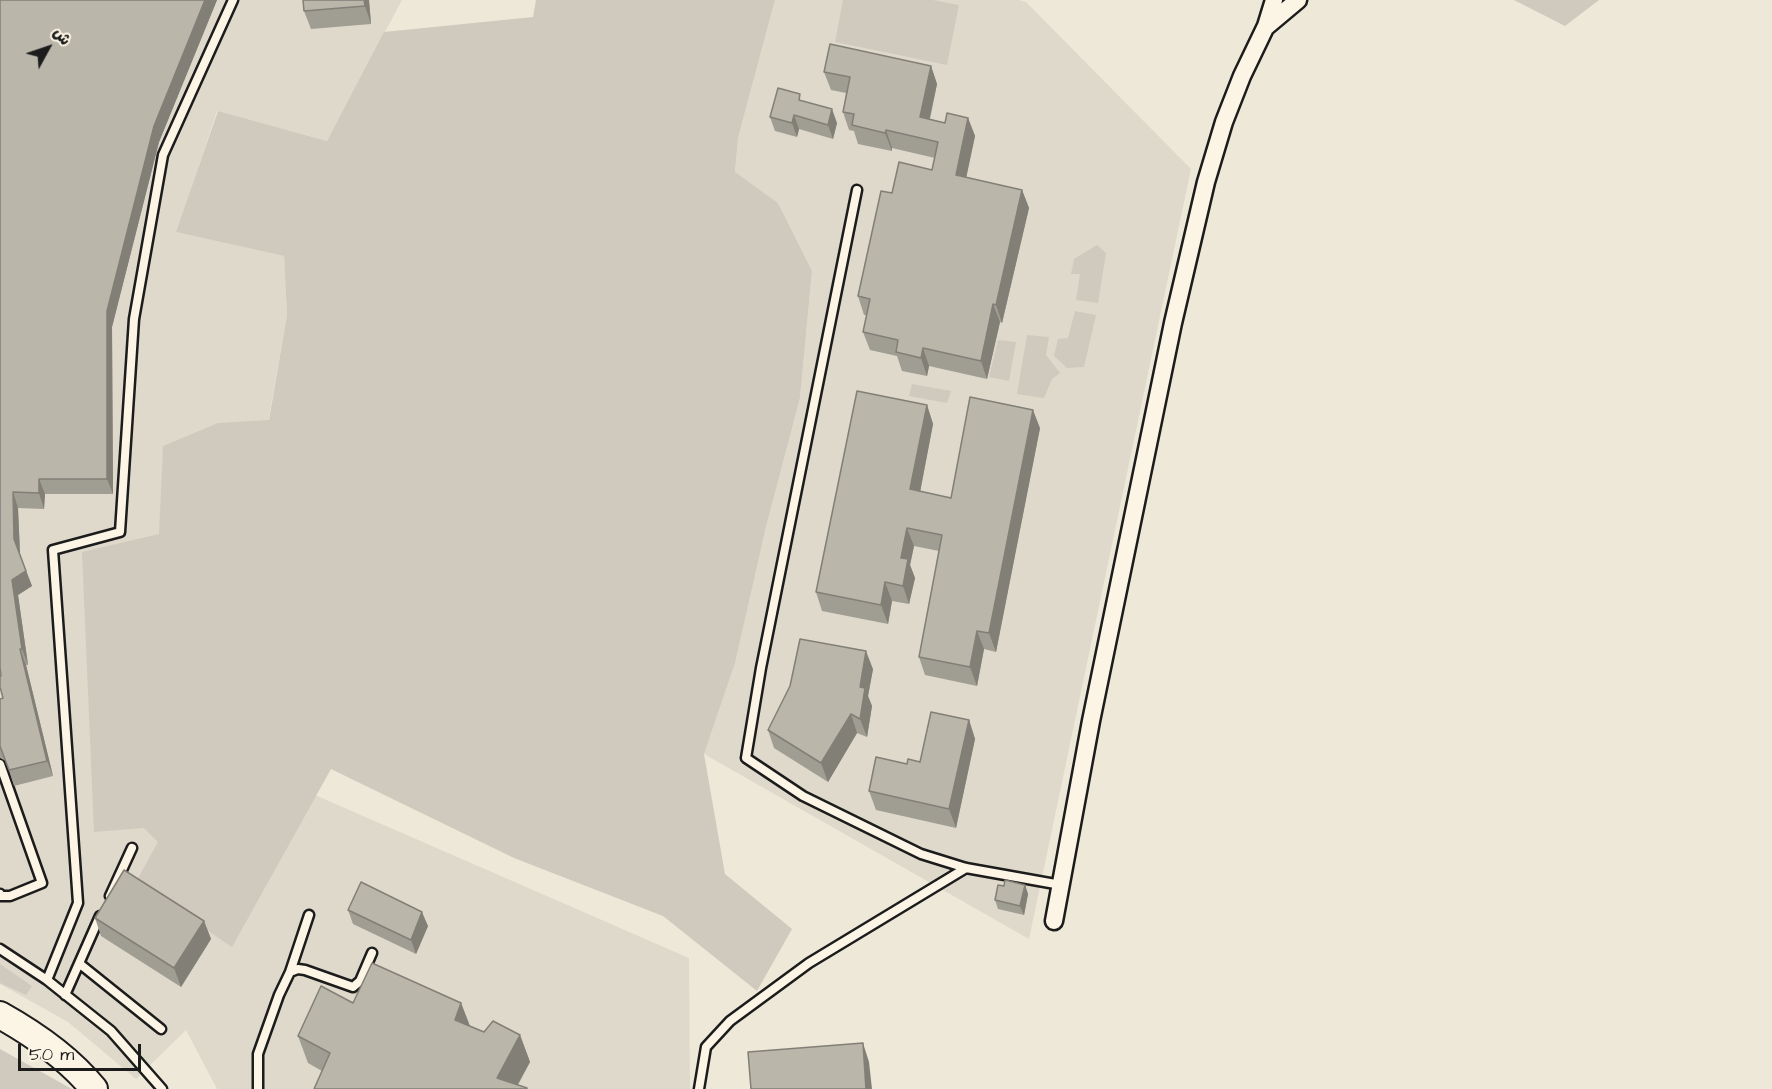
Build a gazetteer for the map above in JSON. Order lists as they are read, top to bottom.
{
  "scale_bar": "50 m",
  "north": "top right"
}
